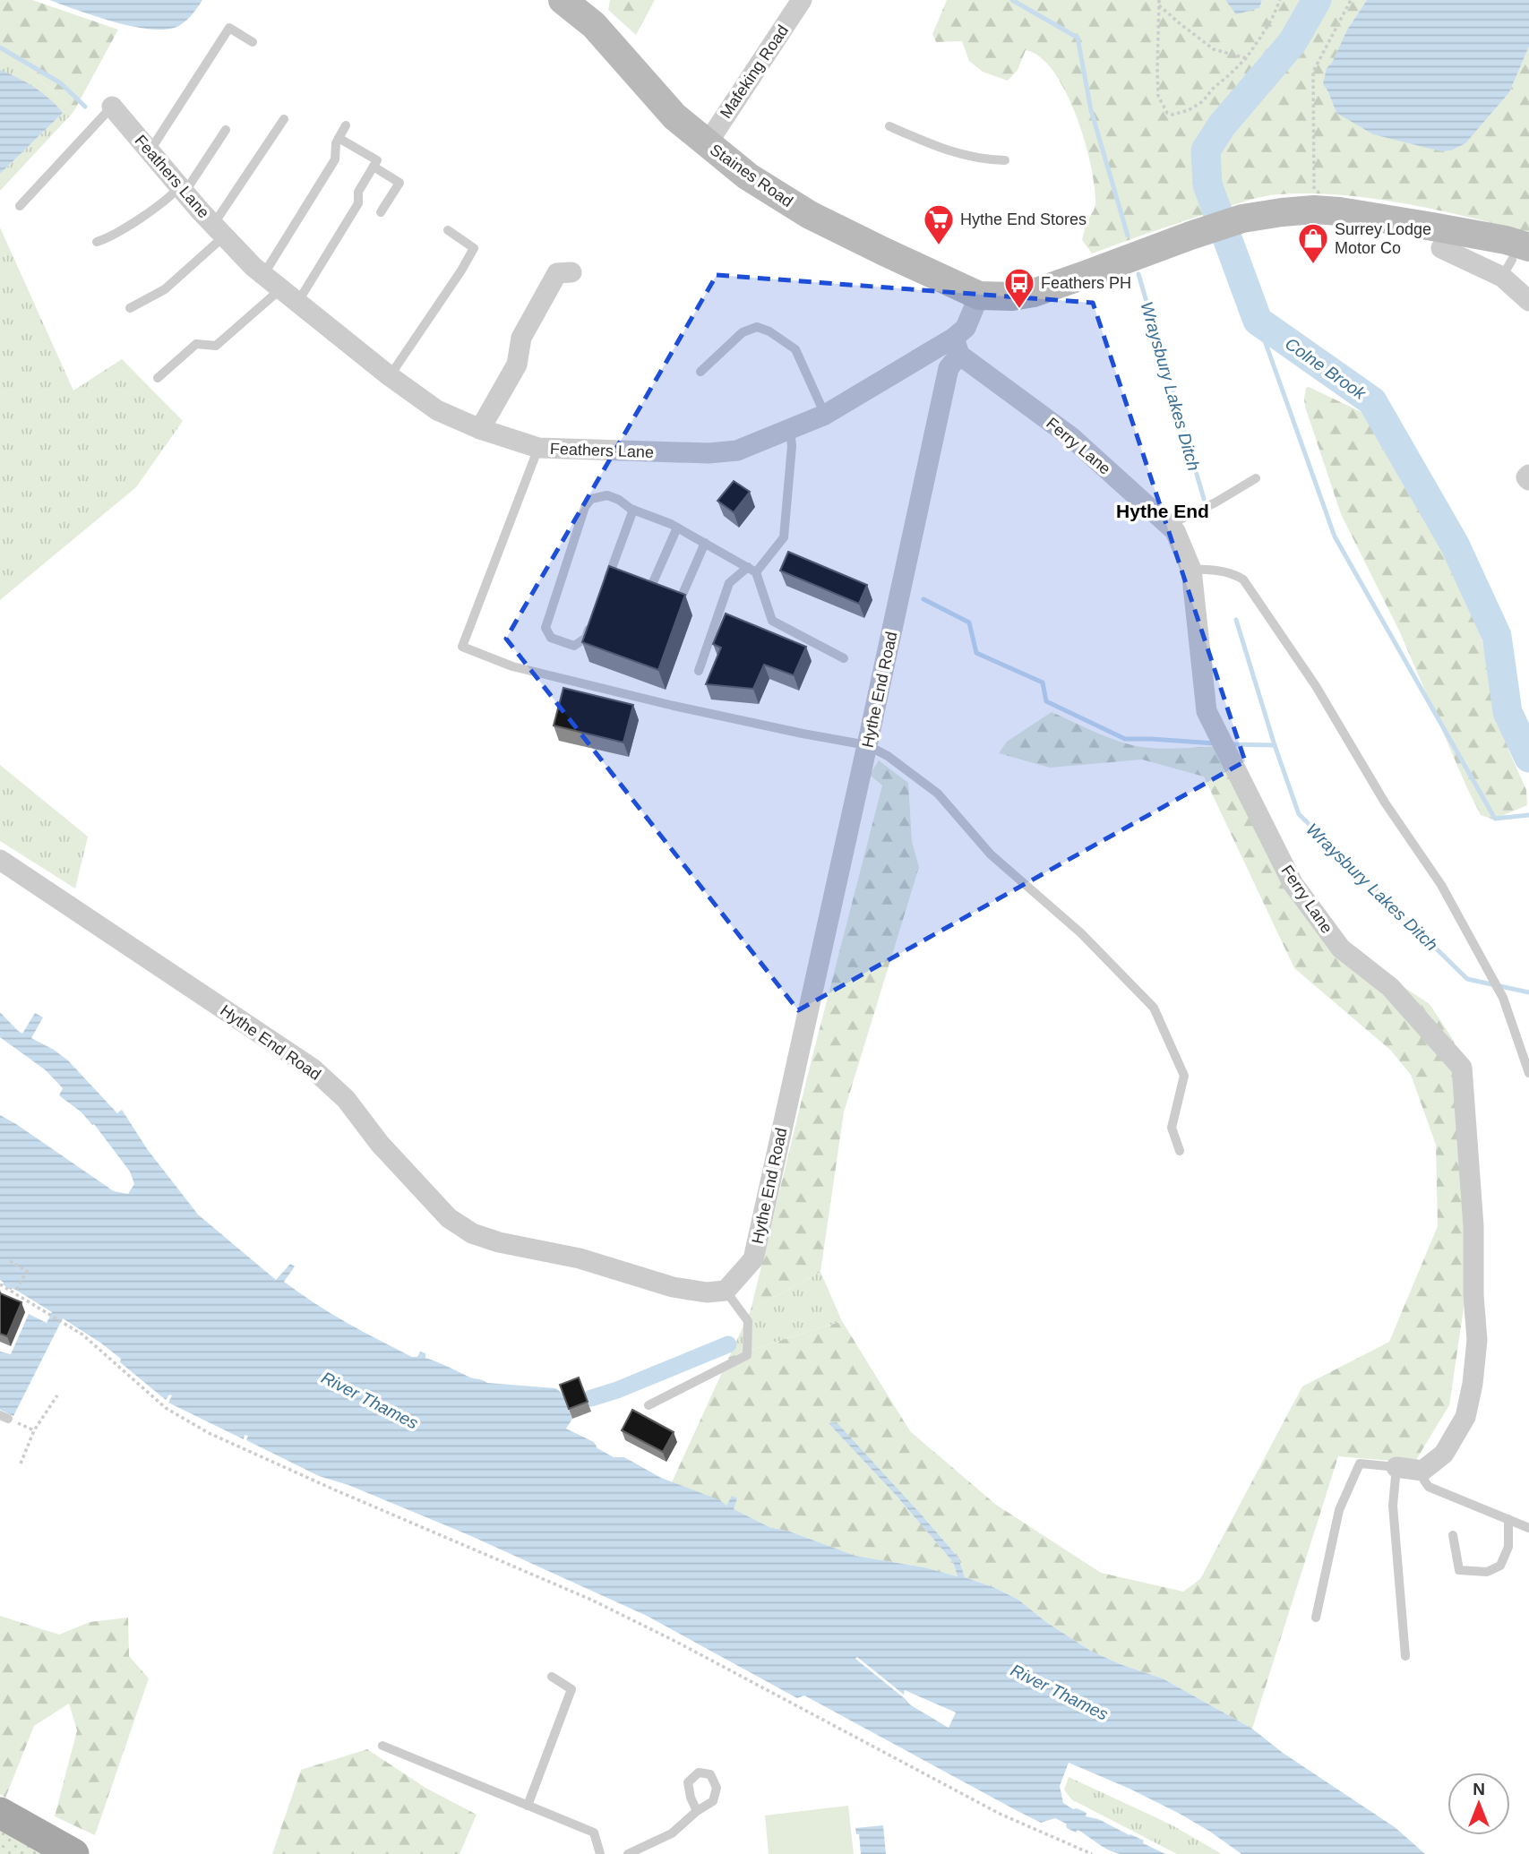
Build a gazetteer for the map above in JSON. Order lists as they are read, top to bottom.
{
  "streets": {
    "main road": ["Staines Road"],
    "street": [
      "Mafeking Road",
      "Feathers Lane",
      "Ferry Lane",
      "Hythe End Road"
    ]
  },
  "crossings": [
    ["Mafeking Road", "Staines Road"],
    ["Staines Road", "Feathers Lane"],
    ["Feathers Lane", "Ferry Lane"],
    ["Feathers Lane", "Hythe End Road"],
    ["Ferry Lane", "Hythe End Road"]
  ],
  "districts": ["Hythe End"],
  "water": ["Colne Brook", "Wraysbury Lakes Ditch", "River Thames"],
  "places": {
    "supermarket": ["Hythe End Stores"],
    "shop": ["Surrey Lodge Motor Co"],
    "bus stop": ["Feathers PH"]
  },
  "north": "top"
}
